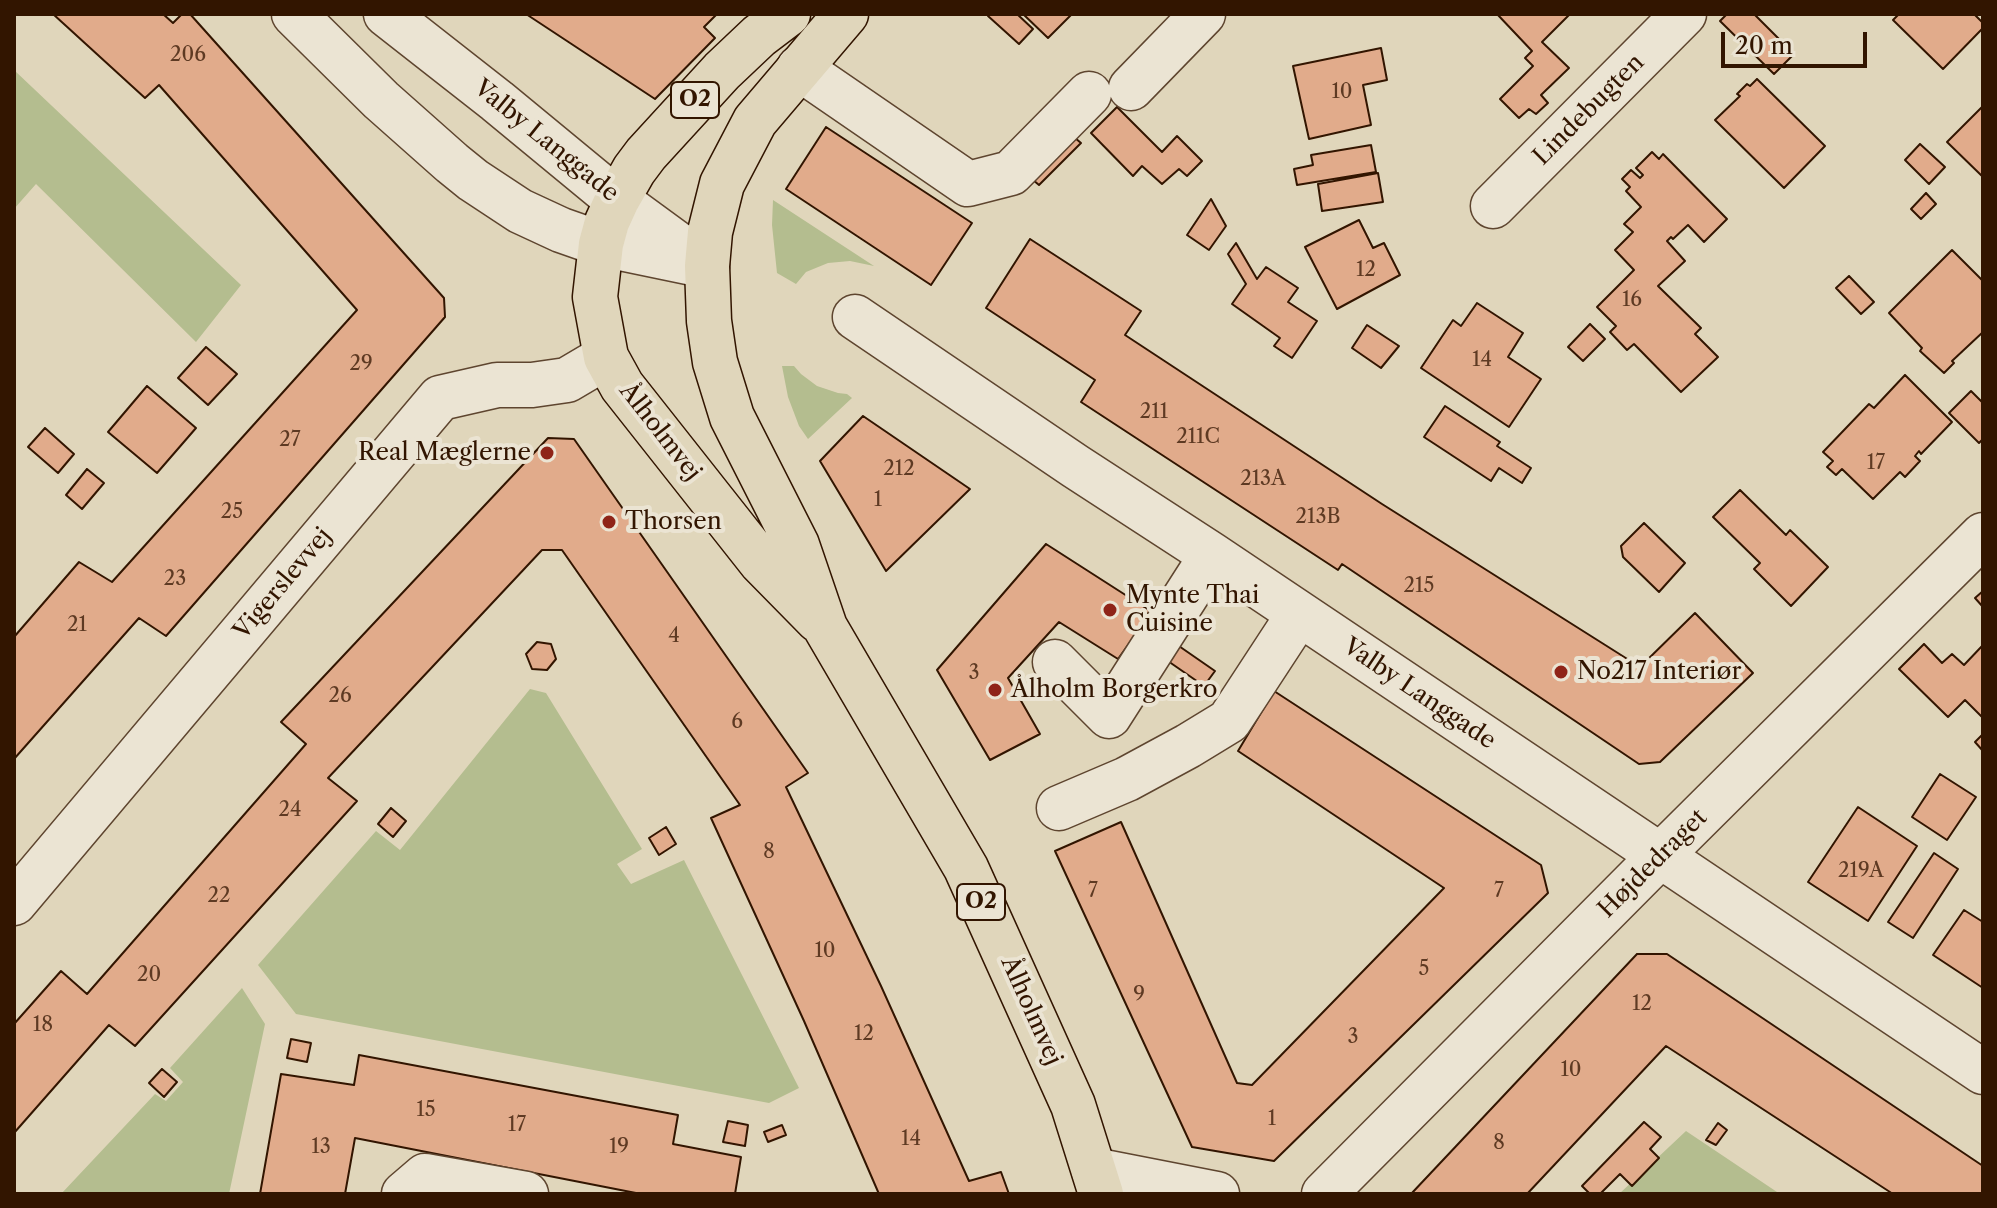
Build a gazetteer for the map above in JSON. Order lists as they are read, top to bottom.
{
  "streets": {
    "main road": ["O2", "Ålholmvej"],
    "street": [
      "Lindebugten",
      "Valby Langgade",
      "Vigerslevvej",
      "Højdedraget"
    ]
  },
  "crossings": [
    ["O2", "Valby Langgade"],
    ["O2", "Ålholmvej"],
    ["Valby Langgade", "Ålholmvej"],
    ["Valby Langgade", "Højdedraget"],
    ["Ålholmvej", "Vigerslevvej"]
  ],
  "places": [
    "Real Mæglerne",
    "Thorsen",
    "Mynte Thai Cuisine",
    "No217 Interiør",
    "Ålholm Borgerkro"
  ],
  "house_numbers": [
    "206",
    "10",
    "12",
    "16",
    "14",
    "29",
    "211",
    "211C",
    "27",
    "17",
    "212",
    "213A",
    "1",
    "25",
    "213B",
    "23",
    "215",
    "21",
    "4",
    "3",
    "26",
    "6",
    "24",
    "8",
    "219A",
    "7",
    "7",
    "22",
    "10",
    "5",
    "20",
    "9",
    "12",
    "18",
    "12",
    "3",
    "10",
    "15",
    "1",
    "17",
    "14",
    "8",
    "13",
    "19"
  ],
  "scale_bar": "20 m"
}
